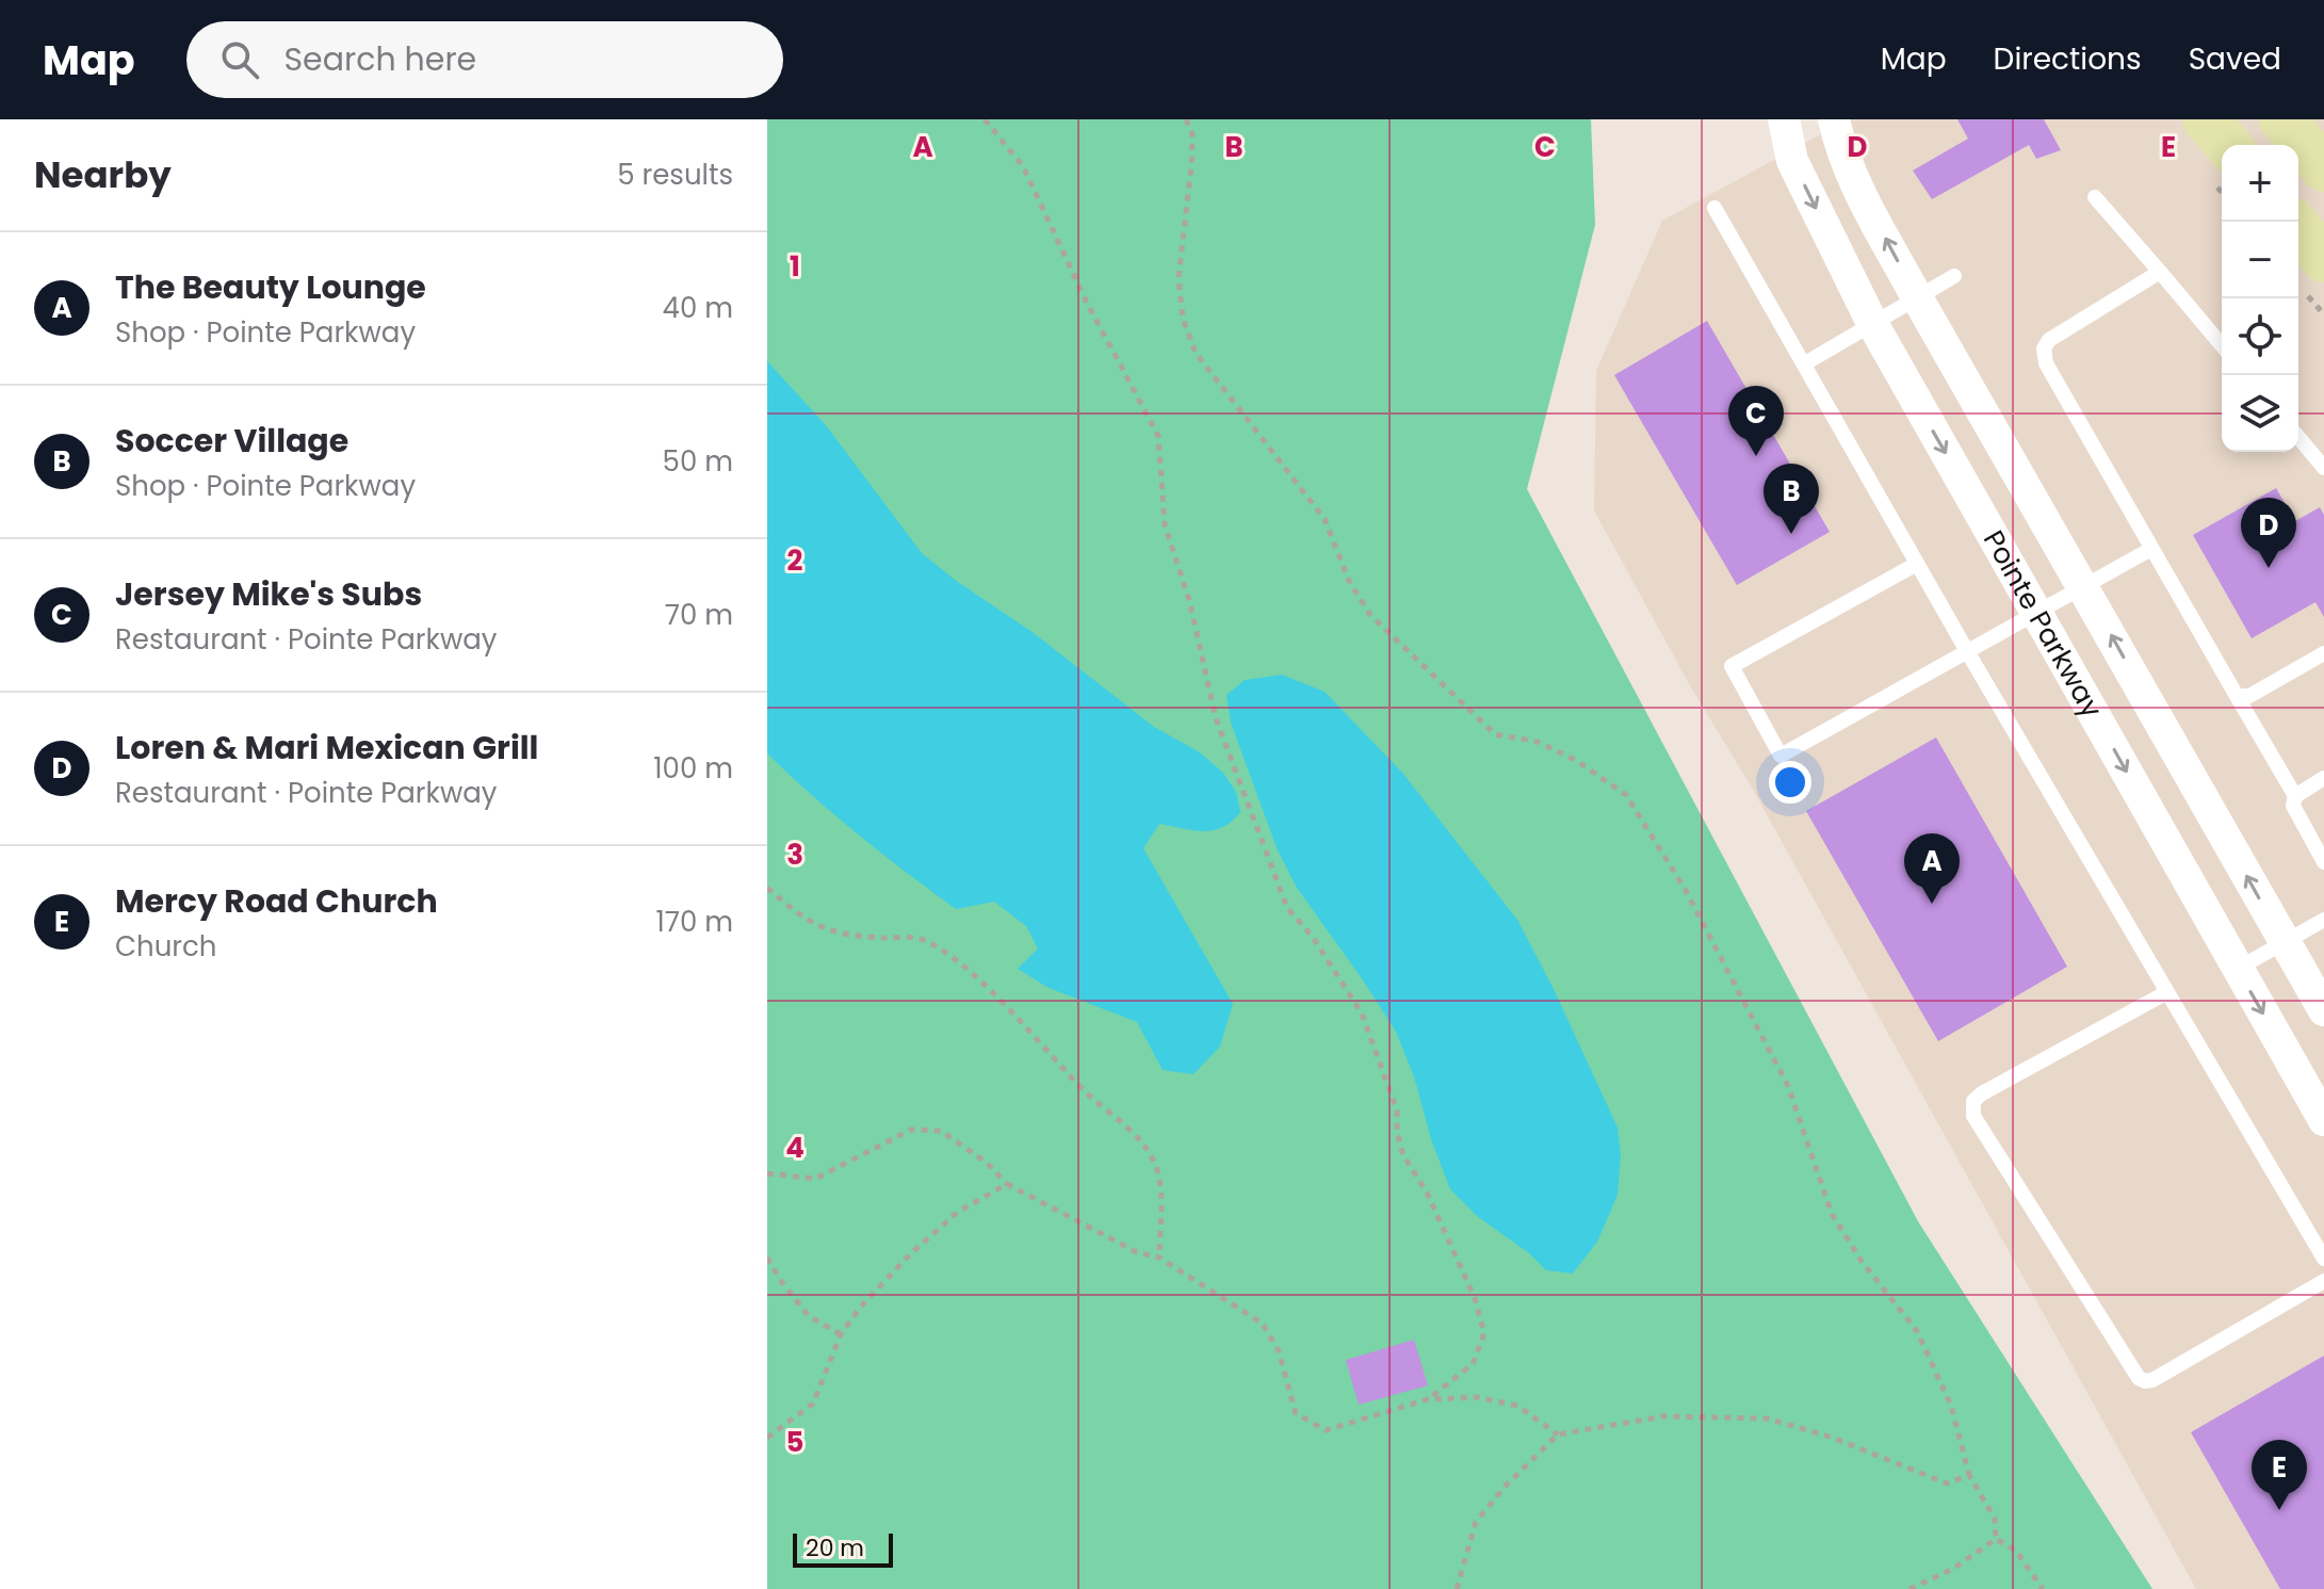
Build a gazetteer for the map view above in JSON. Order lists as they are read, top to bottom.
{
  "streets": {
    "street": ["Pointe Parkway"]
  },
  "scale_bar": "20 m",
  "page": {
    "header": "Map",
    "search": "Search here",
    "nav": ["Map", "Directions", "Saved"],
    "heading": ["Nearby", "5 results"],
    "map_buttons": ["+", "−"],
    "list": [
      {
        "mark": "A",
        "name": "The Beauty Lounge",
        "note": "Shop · Pointe Parkway",
        "value": "40 m"
      },
      {
        "mark": "B",
        "name": "Soccer Village",
        "note": "Shop · Pointe Parkway",
        "value": "50 m"
      },
      {
        "mark": "C",
        "name": "Jersey Mike's Subs",
        "note": "Restaurant · Pointe Parkway",
        "value": "70 m"
      },
      {
        "mark": "D",
        "name": "Loren & Mari Mexican Grill",
        "note": "Restaurant · Pointe Parkway",
        "value": "100 m"
      },
      {
        "mark": "E",
        "name": "Mercy Road Church",
        "note": "Church",
        "value": "170 m"
      }
    ],
    "pins": [
      "C",
      "B",
      "D",
      "A",
      "E"
    ],
    "scale": "20 m"
  },
  "grid": {
    "columns": [
      "A",
      "B",
      "C",
      "D",
      "E"
    ],
    "rows": [
      "1",
      "2",
      "3",
      "4",
      "5"
    ]
  }
}
